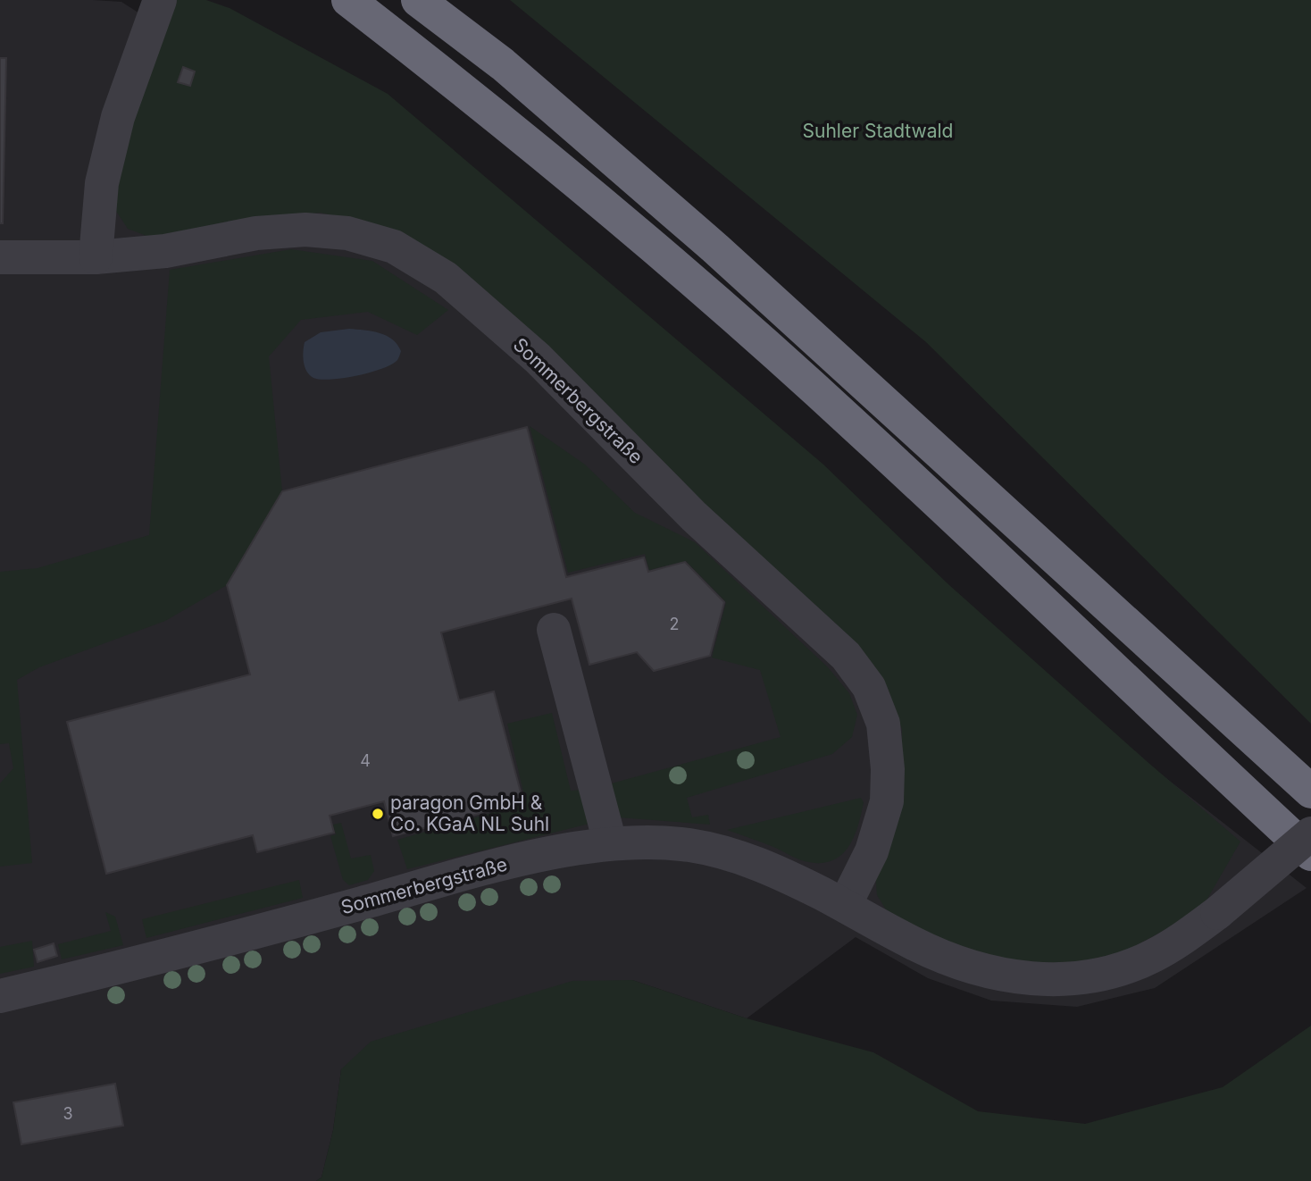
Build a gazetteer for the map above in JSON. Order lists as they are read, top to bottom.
{
  "streets": {
    "street": ["Sommerbergstraße"]
  },
  "parks": ["Suhler Stadtwald"],
  "places": ["paragon GmbH & Co. KGaA NL Suhl"],
  "house_numbers": ["2", "4", "3"]
}
